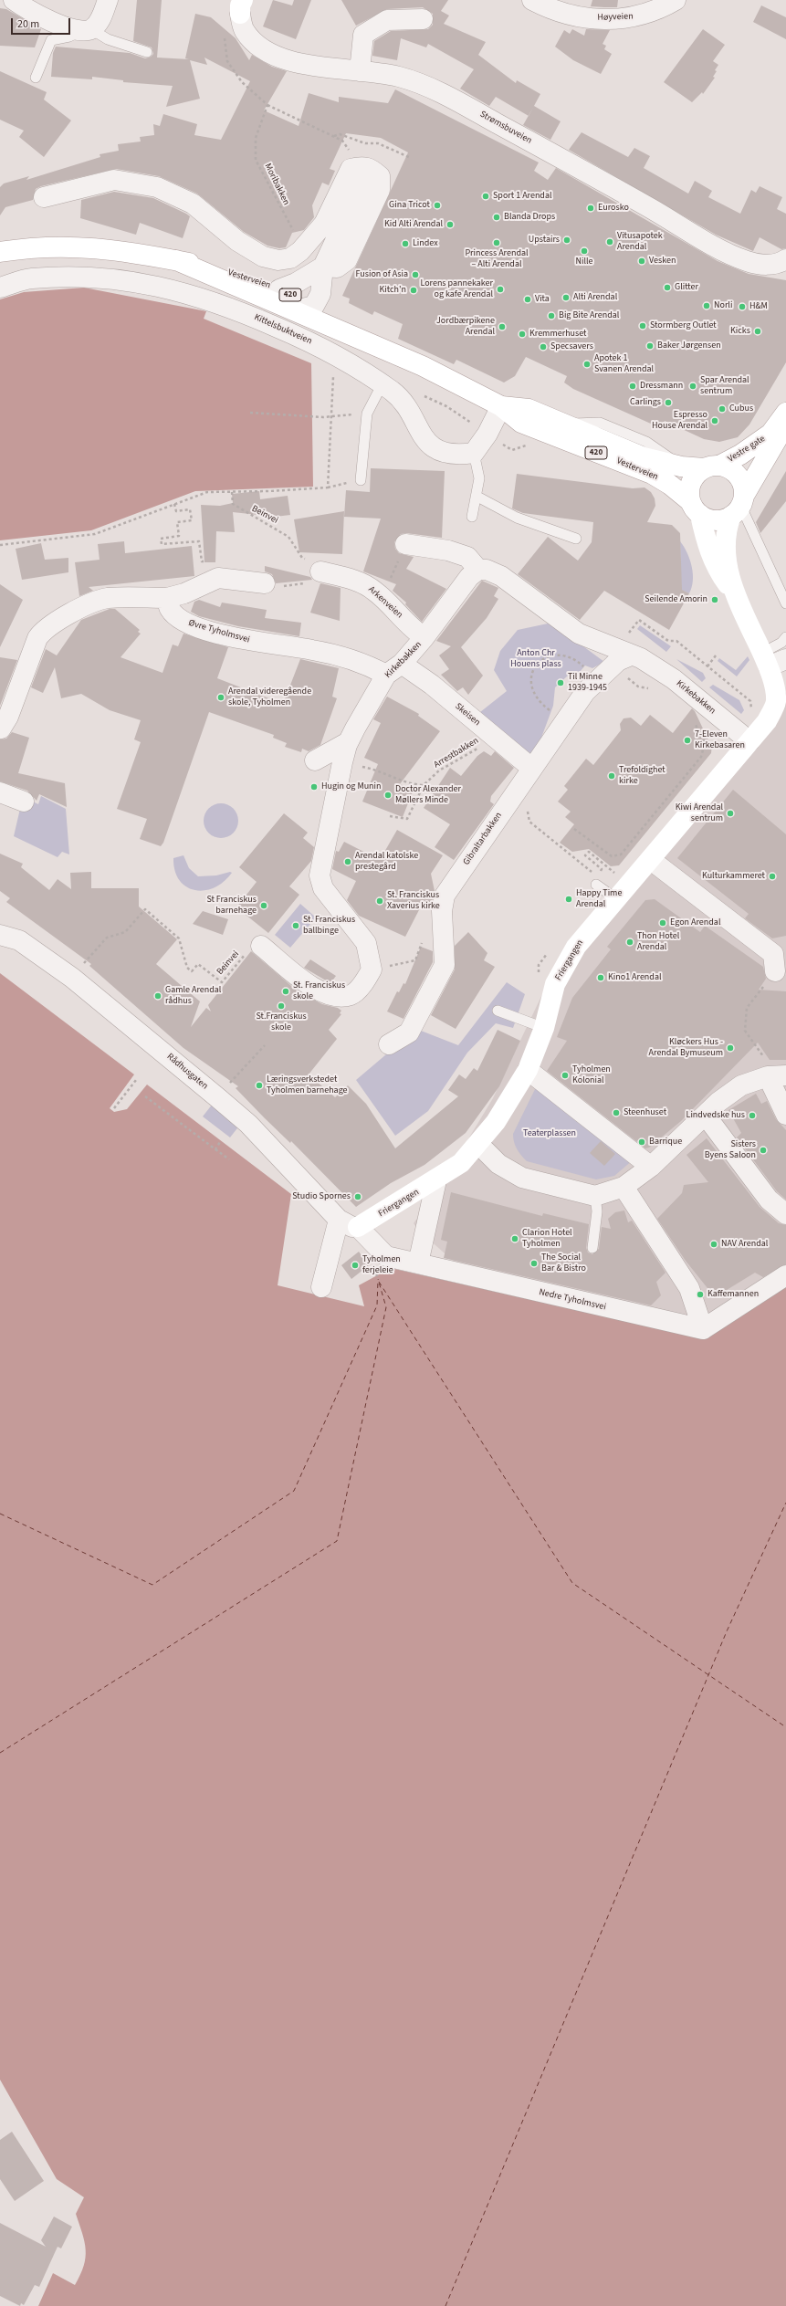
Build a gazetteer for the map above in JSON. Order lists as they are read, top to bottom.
{
  "streets": {
    "main road": [
      "Vesterveien",
      "420",
      "Vestre gate",
      "Friergangen"
    ],
    "street": [
      "Høyveien",
      "Strømsbuveien",
      "Kittelsbuktveien",
      "Arkenveien",
      "Øvre Tyholmsvei",
      "Kirkebakken",
      "Skeisen",
      "Gibraltarbakken",
      "Rådhusgaten",
      "Nedre Tyholmsvei"
    ],
    "path": ["Moribakken", "Beinvei", "Arrestbakken"]
  },
  "crossings": [
    ["Vesterveien", "420"],
    ["Vesterveien", "Vestre gate"],
    ["420", "Vestre gate"],
    ["Beinvei", "Rådhusgaten"],
    ["Arkenveien", "Kirkebakken"],
    ["Øvre Tyholmsvei", "Kirkebakken"],
    ["Øvre Tyholmsvei", "Skeisen"],
    ["Kirkebakken", "Skeisen"],
    ["Kirkebakken", "Gibraltarbakken"],
    ["Kirkebakken", "Friergangen"],
    ["Skeisen", "Arrestbakken"],
    ["Skeisen", "Gibraltarbakken"],
    ["Friergangen", "Rådhusgaten"],
    ["Friergangen", "Nedre Tyholmsvei"],
    ["Rådhusgaten", "Nedre Tyholmsvei"]
  ],
  "parks": ["Anton Chr Houens plass", "Teaterplassen"],
  "places": [
    "Sport 1 Arendal",
    "Gina Tricot",
    "Eurosko",
    "Blanda Drops",
    "Kid Alti Arendal",
    "Upstairs",
    "Vitusapotek Arendal",
    "Princess Arendal – Alti Arendal",
    "Lindex",
    "Nille",
    "Vesken",
    "Fusion of Asia",
    "Glitter",
    "Lorens pannekaker og kafe Arendal",
    "Kitch'n",
    "Alti Arendal",
    "Vita",
    "Norli",
    "H&M",
    "Big Bite Arendal",
    "Stormberg Outlet",
    "Jordbærpikene Arendal",
    "Kicks",
    "Kremmerhuset",
    "Baker Jørgensen",
    "Specsavers",
    "Apotek 1 Svanen Arendal",
    "Dressmann",
    "Spar Arendal sentrum",
    "Carlings",
    "Cubus",
    "Espresso House Arendal",
    "Seilende Amorin",
    "Til Minne 1939-1945",
    "Arendal videregående skole, Tyholmen",
    "7-Eleven Kirkebasaren",
    "Trefoldighet kirke",
    "Hugin og Munin",
    "Doctor Alexander Møllers Minde",
    "Kiwi Arendal sentrum",
    "Arendal katolske prestegård",
    "Kulturkammeret",
    "Happy Time Arendal",
    "St. Franciskus Xaverius kirke",
    "St Franciskus barnehage",
    "Egon Arendal",
    "St. Franciskus ballbinge",
    "Thon Hotel Arendal",
    "Kino1 Arendal",
    "St. Franciskus skole",
    "Gamle Arendal rådhus",
    "St.Franciskus skole",
    "Kløckers Hus - Arendal Bymuseum",
    "Tyholmen Kolonial",
    "Læringsverkstedet Tyholmen barnehage",
    "Steenhuset",
    "Lindvedske hus",
    "Barrique",
    "Sisters Byens Saloon",
    "Studio Spornes",
    "Clarion Hotel Tyholmen",
    "NAV Arendal",
    "The Social Bar & Bistro",
    "Tyholmen ferjeleie",
    "Kaffemannen"
  ],
  "scale_bar": "20 m"
}
